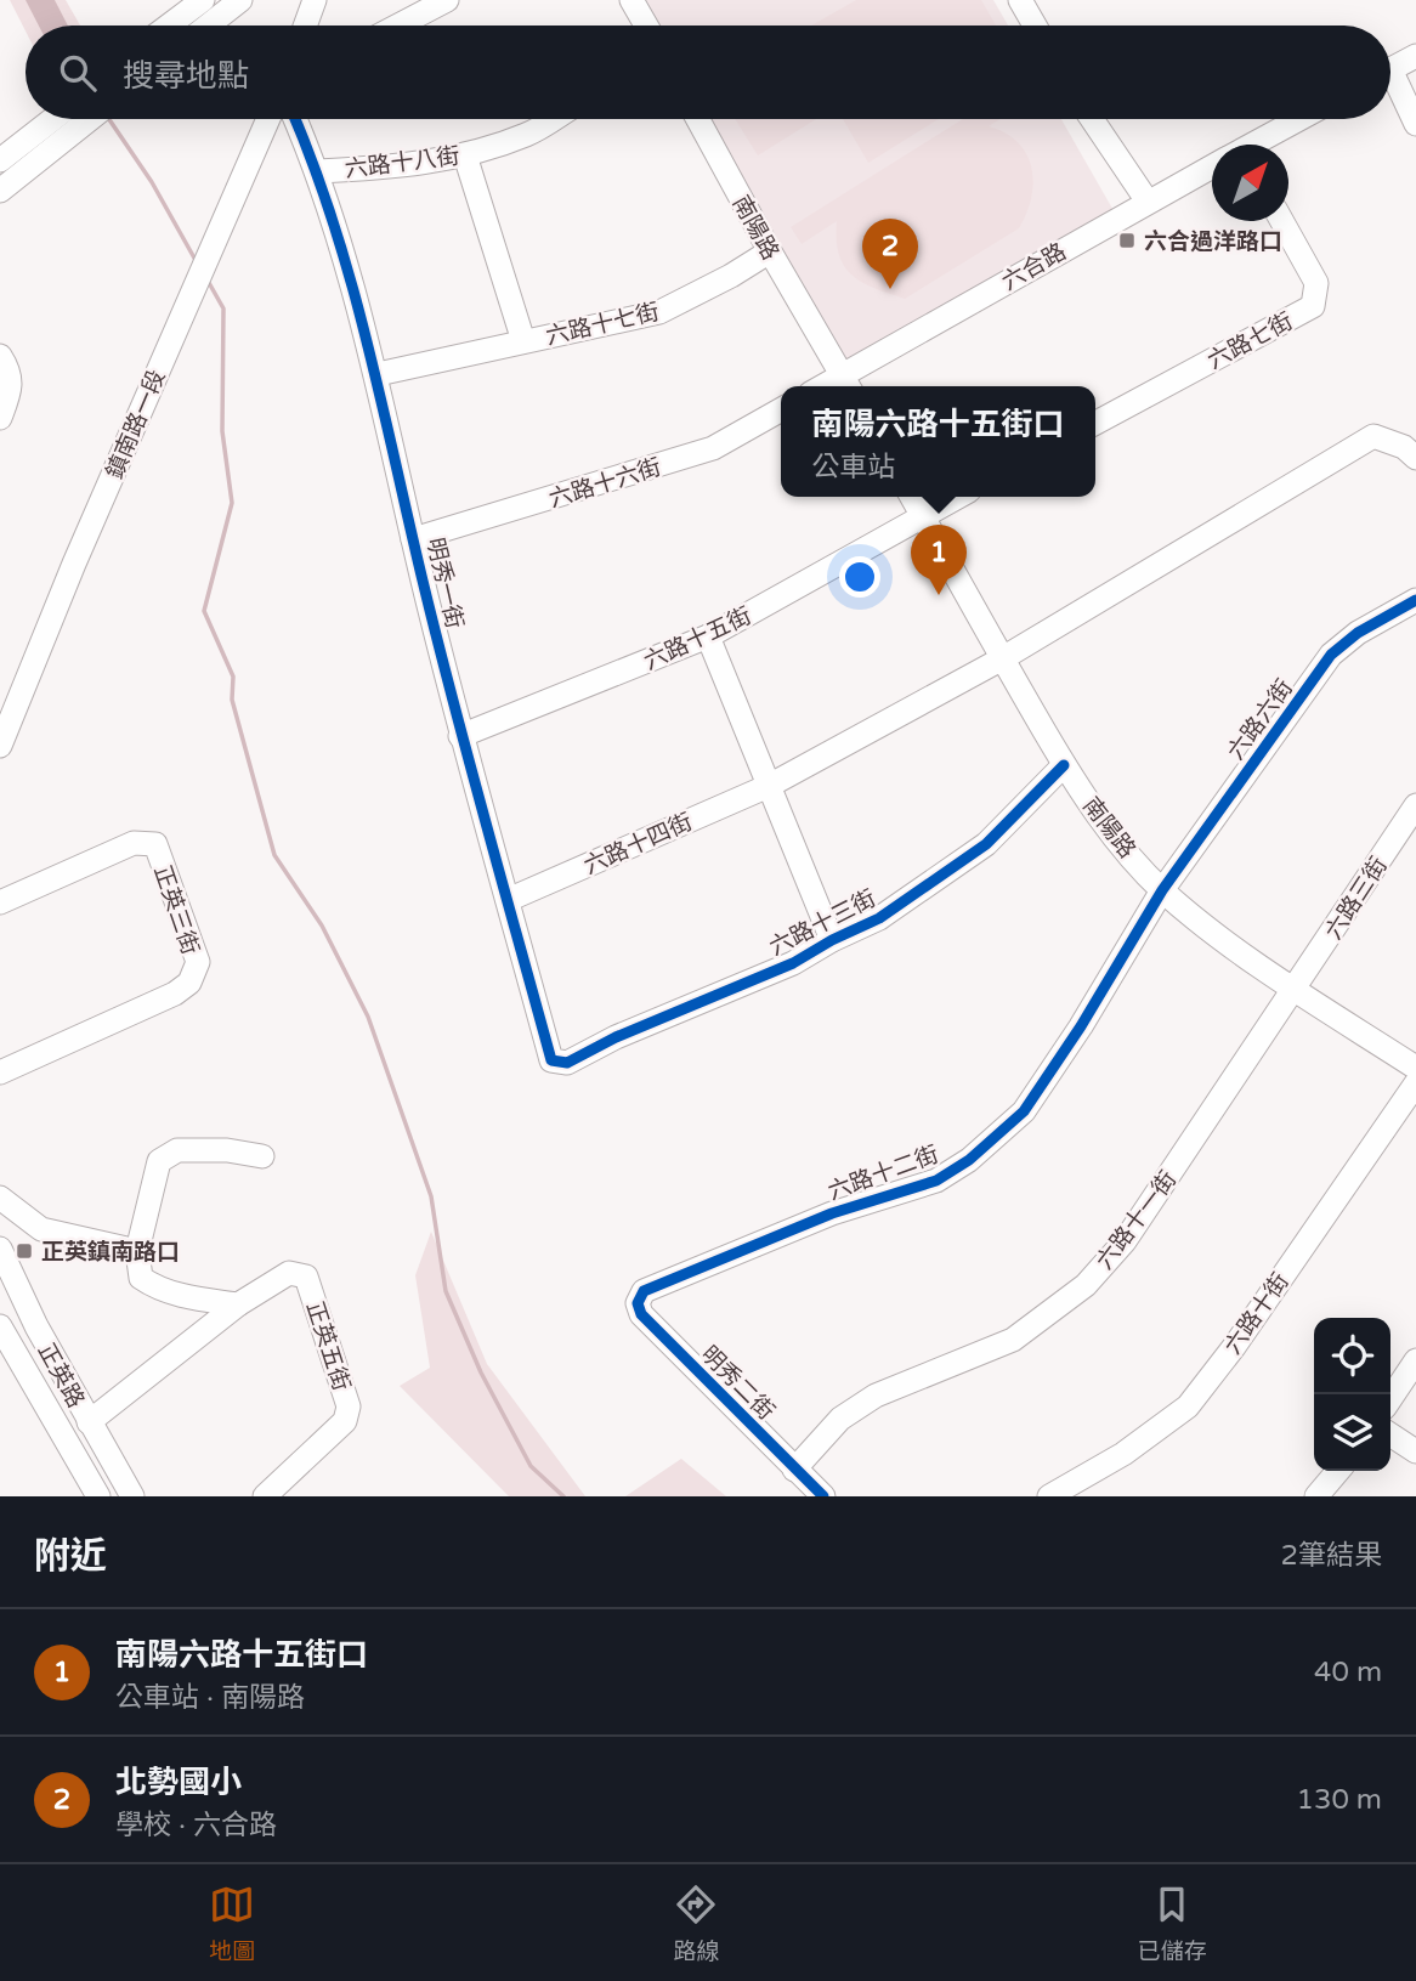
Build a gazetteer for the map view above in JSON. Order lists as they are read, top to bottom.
{
  "streets": {
    "street": [
      "六路十八街",
      "南陽路",
      "六合路",
      "六路十七街",
      "六路七街",
      "鎮南路一段",
      "六路十六街",
      "明秀一街",
      "六路十五街",
      "六路六街",
      "六路十四街",
      "六路三街",
      "正英三街",
      "六路十三街",
      "六路十二街",
      "六路十一街",
      "六路十街",
      "正英五街",
      "正英路",
      "明秀二街"
    ]
  },
  "crossings": [
    ["六路十八街", "六路十七街"],
    ["六路十八街", "明秀一街"],
    ["南陽路", "六合路"],
    ["南陽路", "六路十七街"],
    ["南陽路", "六路十五街"],
    ["南陽路", "六路六街"],
    ["南陽路", "六路十四街"],
    ["南陽路", "六路三街"],
    ["南陽路", "六路十三街"],
    ["南陽路", "六路十二街"],
    ["南陽路", "六路十一街"],
    ["六路十七街", "明秀一街"],
    ["六路十六街", "明秀一街"],
    ["明秀一街", "六路十五街"],
    ["明秀一街", "六路十四街"],
    ["明秀一街", "六路十三街"],
    ["六路六街", "六路十二街"],
    ["六路三街", "六路十一街"],
    ["六路十二街", "明秀二街"],
    ["六路十一街", "明秀二街"],
    ["正英五街", "正英路"]
  ],
  "places": {
    "transit": ["六合過洋路口", "正英鎮南路口"]
  },
  "north": "top right",
  "page": {
    "search": "搜尋地點",
    "pins": ["2", "1"],
    "popup": ["南陽六路十五街口", "公車站"],
    "heading": ["附近", "2筆結果"],
    "list": [
      {
        "mark": "1",
        "name": "南陽六路十五街口",
        "note": "公車站 · 南陽路",
        "value": "40 m"
      },
      {
        "mark": "2",
        "name": "北勢國小",
        "note": "學校 · 六合路",
        "value": "130 m"
      }
    ],
    "nav": ["地圖", "路線", "已儲存"]
  }
}
